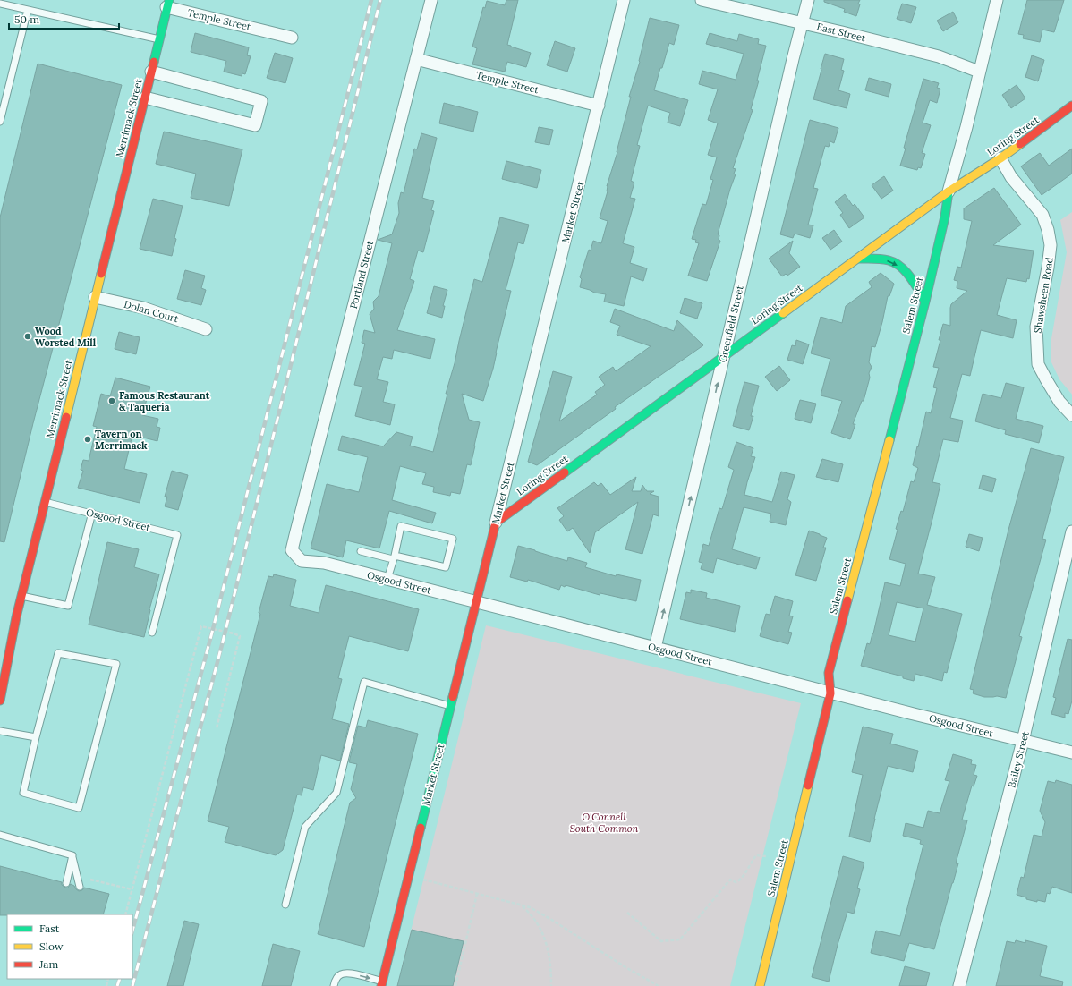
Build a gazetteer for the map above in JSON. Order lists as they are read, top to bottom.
{
  "streets": {
    "main road": [
      "Merrimack Street",
      "Loring Street",
      "Market Street",
      "Salem Street"
    ],
    "street": [
      "Temple Street",
      "East Street",
      "Portland Street",
      "Shawsheen Road",
      "Dolan Court",
      "Greenfield Street",
      "Osgood Street",
      "Bailey Street"
    ]
  },
  "crossings": [
    ["Temple Street", "Merrimack Street"],
    ["Temple Street", "Market Street"],
    ["Temple Street", "Portland Street"],
    ["East Street", "Greenfield Street"],
    ["Merrimack Street", "Dolan Court"],
    ["Merrimack Street", "Osgood Street"],
    ["Loring Street", "Market Street"],
    ["Loring Street", "Shawsheen Road"],
    ["Loring Street", "Salem Street"],
    ["Loring Street", "Greenfield Street"],
    ["Market Street", "Osgood Street"],
    ["Portland Street", "Osgood Street"],
    ["Salem Street", "Osgood Street"],
    ["Greenfield Street", "Osgood Street"],
    ["Osgood Street", "Bailey Street"]
  ],
  "one_way": ["Greenfield Street"],
  "parks": ["O'Connell South Common"],
  "places": ["Wood Worsted Mill", "Famous Restaurant & Taqueria", "Tavern on Merrimack"],
  "legend": ["Fast", "Slow", "Jam"],
  "scale_bar": "50 m"
}
